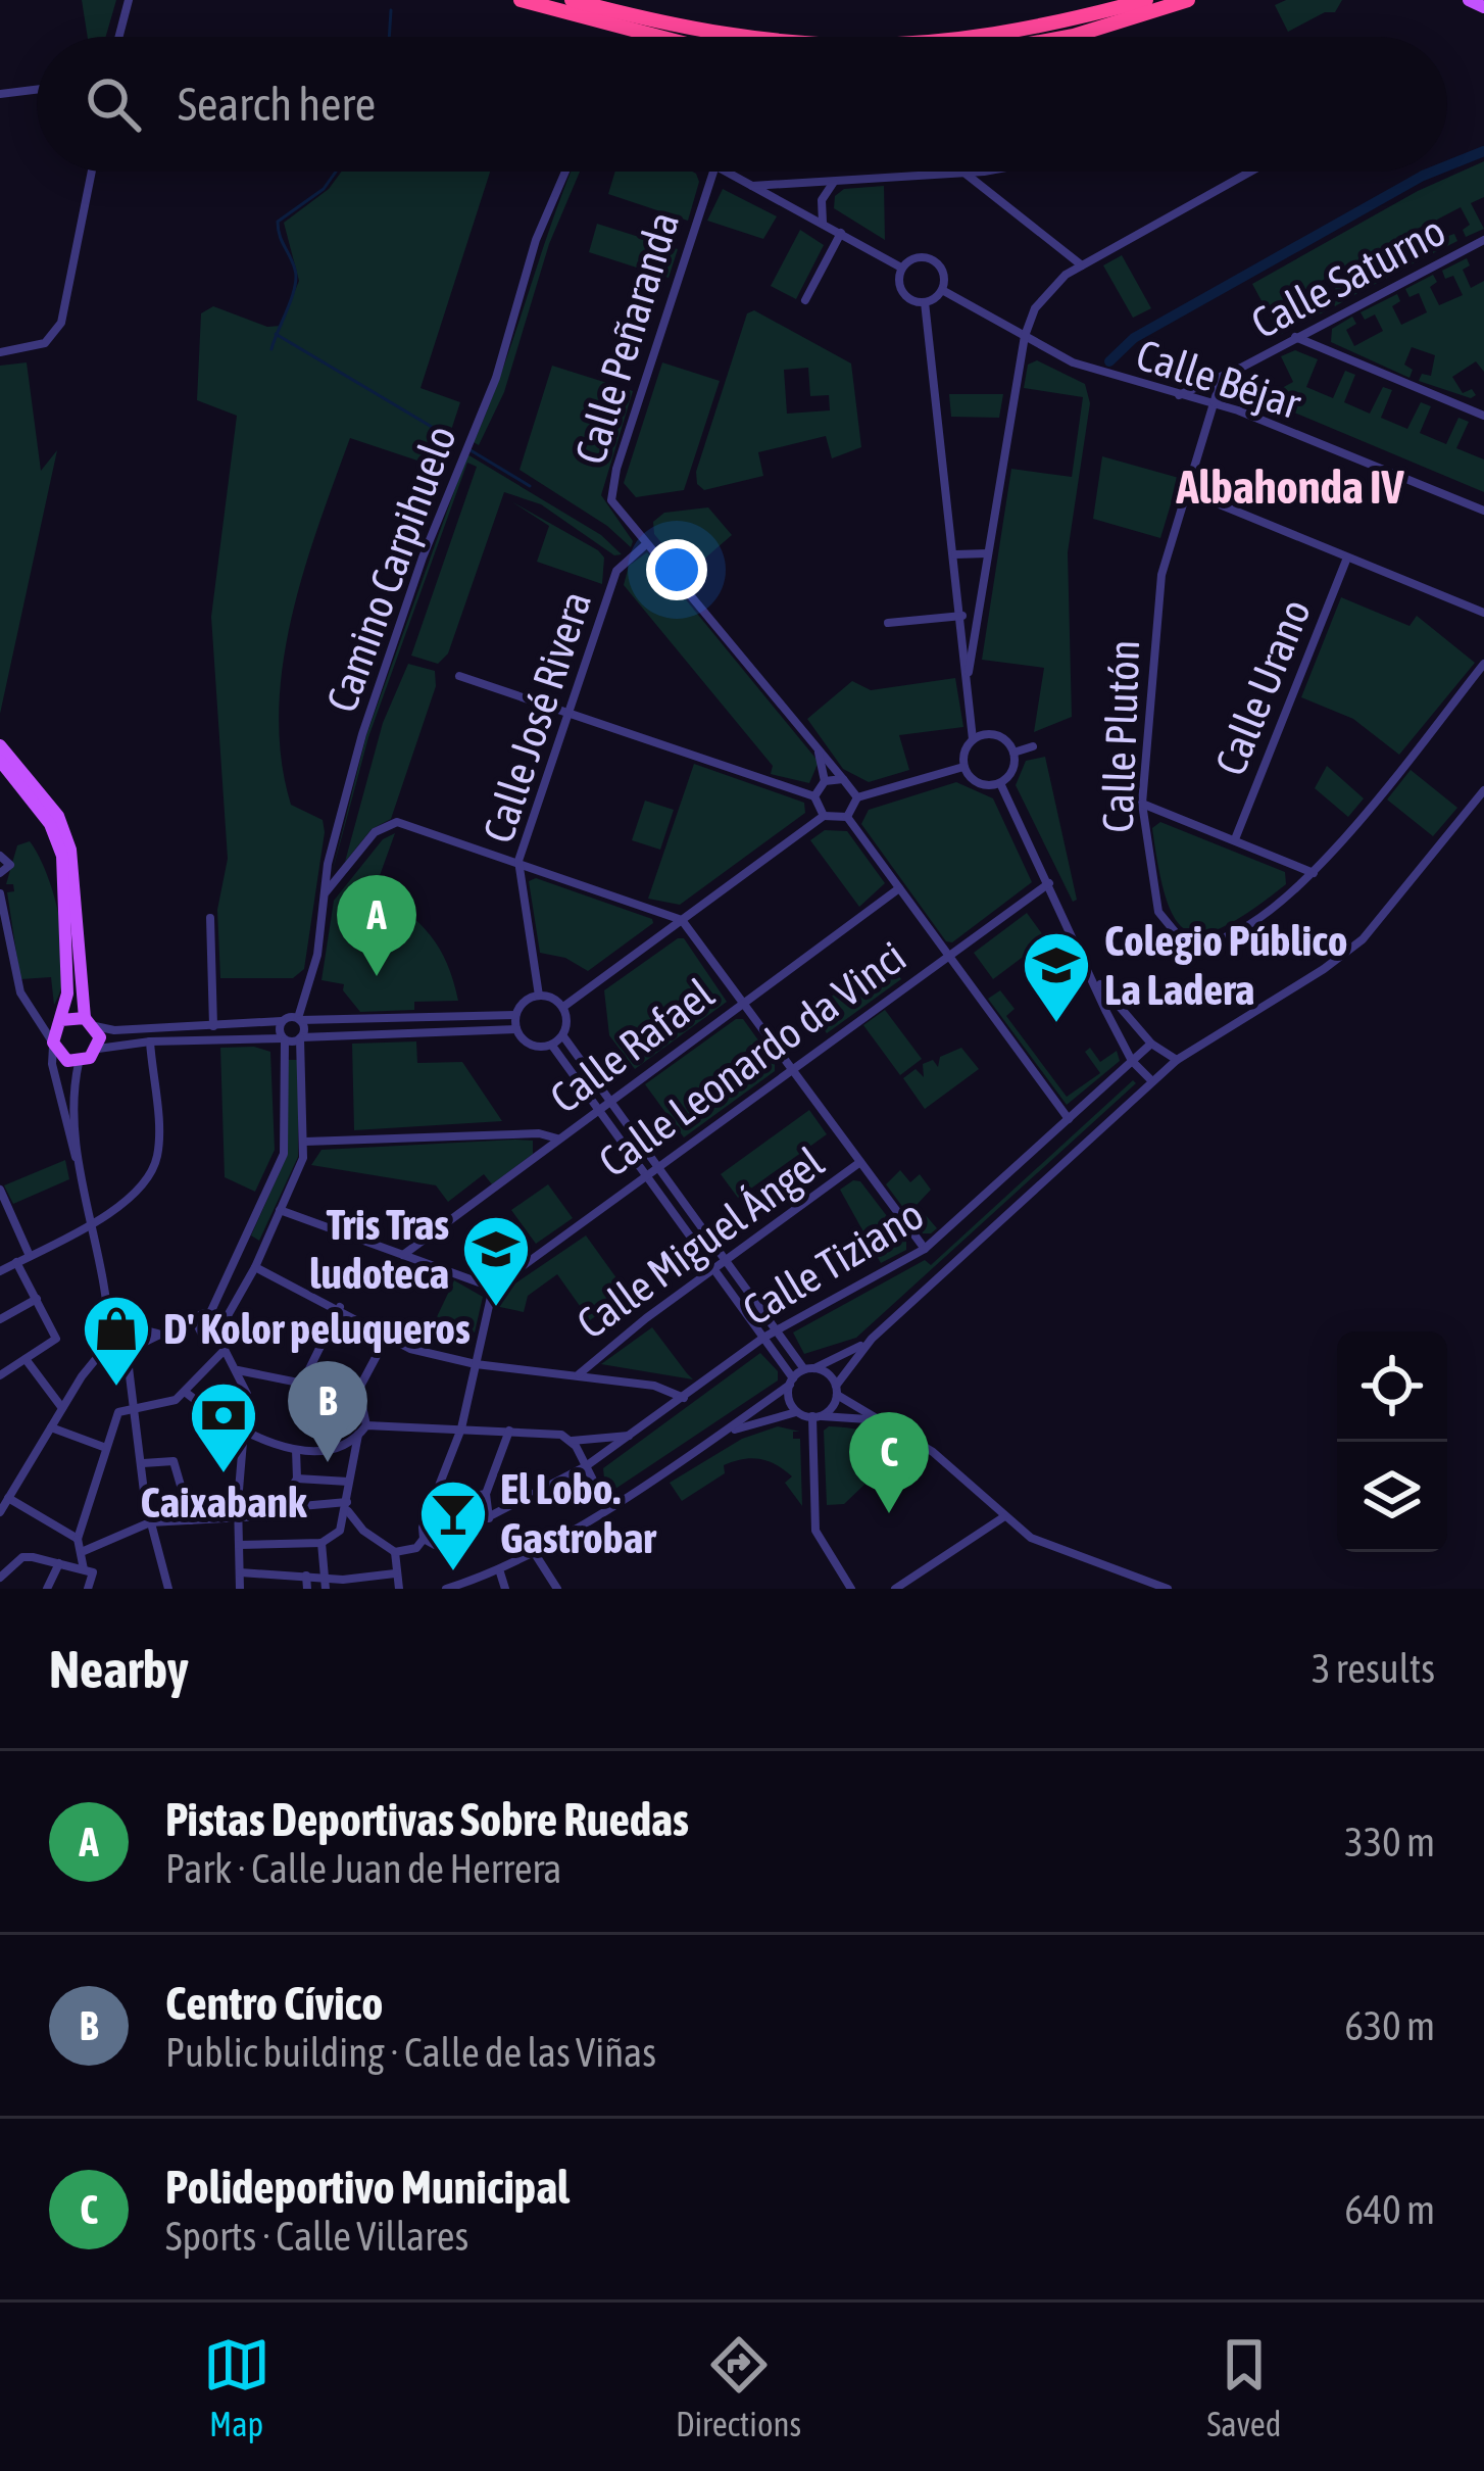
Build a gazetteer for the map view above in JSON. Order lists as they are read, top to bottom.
{
  "streets": {
    "street": [
      "Calle Saturno",
      "Calle Peñaranda",
      "Calle Béjar",
      "Camino Carpihuelo",
      "Calle Urano",
      "Calle José Rivera",
      "Calle Plutón",
      "Calle Rafael",
      "Calle Leonardo da Vinci",
      "Calle Miguel Ángel",
      "Calle Tiziano"
    ]
  },
  "crossings": [
    ["Calle Saturno", "Calle Béjar"],
    ["Calle Saturno", "Calle Plutón"],
    ["Calle Peñaranda", "Calle José Rivera"],
    ["Calle Béjar", "Calle Plutón"]
  ],
  "districts": ["Albahonda IV"],
  "places": {
    "school or university": ["Colegio Público La Ladera", "Tris Tras ludoteca"],
    "shop": ["D' Kolor peluqueros"],
    "bank": ["Caixabank"],
    "bar": ["El Lobo. Gastrobar"]
  },
  "page": {
    "search": "Search here",
    "pins": ["A", "B", "C"],
    "heading": ["Nearby", "3 results"],
    "list": [
      {
        "mark": "A",
        "name": "Pistas Deportivas Sobre Ruedas",
        "note": "Park · Calle Juan de Herrera",
        "value": "330 m"
      },
      {
        "mark": "B",
        "name": "Centro Cívico",
        "note": "Public building · Calle de las Viñas",
        "value": "630 m"
      },
      {
        "mark": "C",
        "name": "Polideportivo Municipal",
        "note": "Sports · Calle Villares",
        "value": "640 m"
      }
    ],
    "nav": ["Map", "Directions", "Saved"]
  }
}
